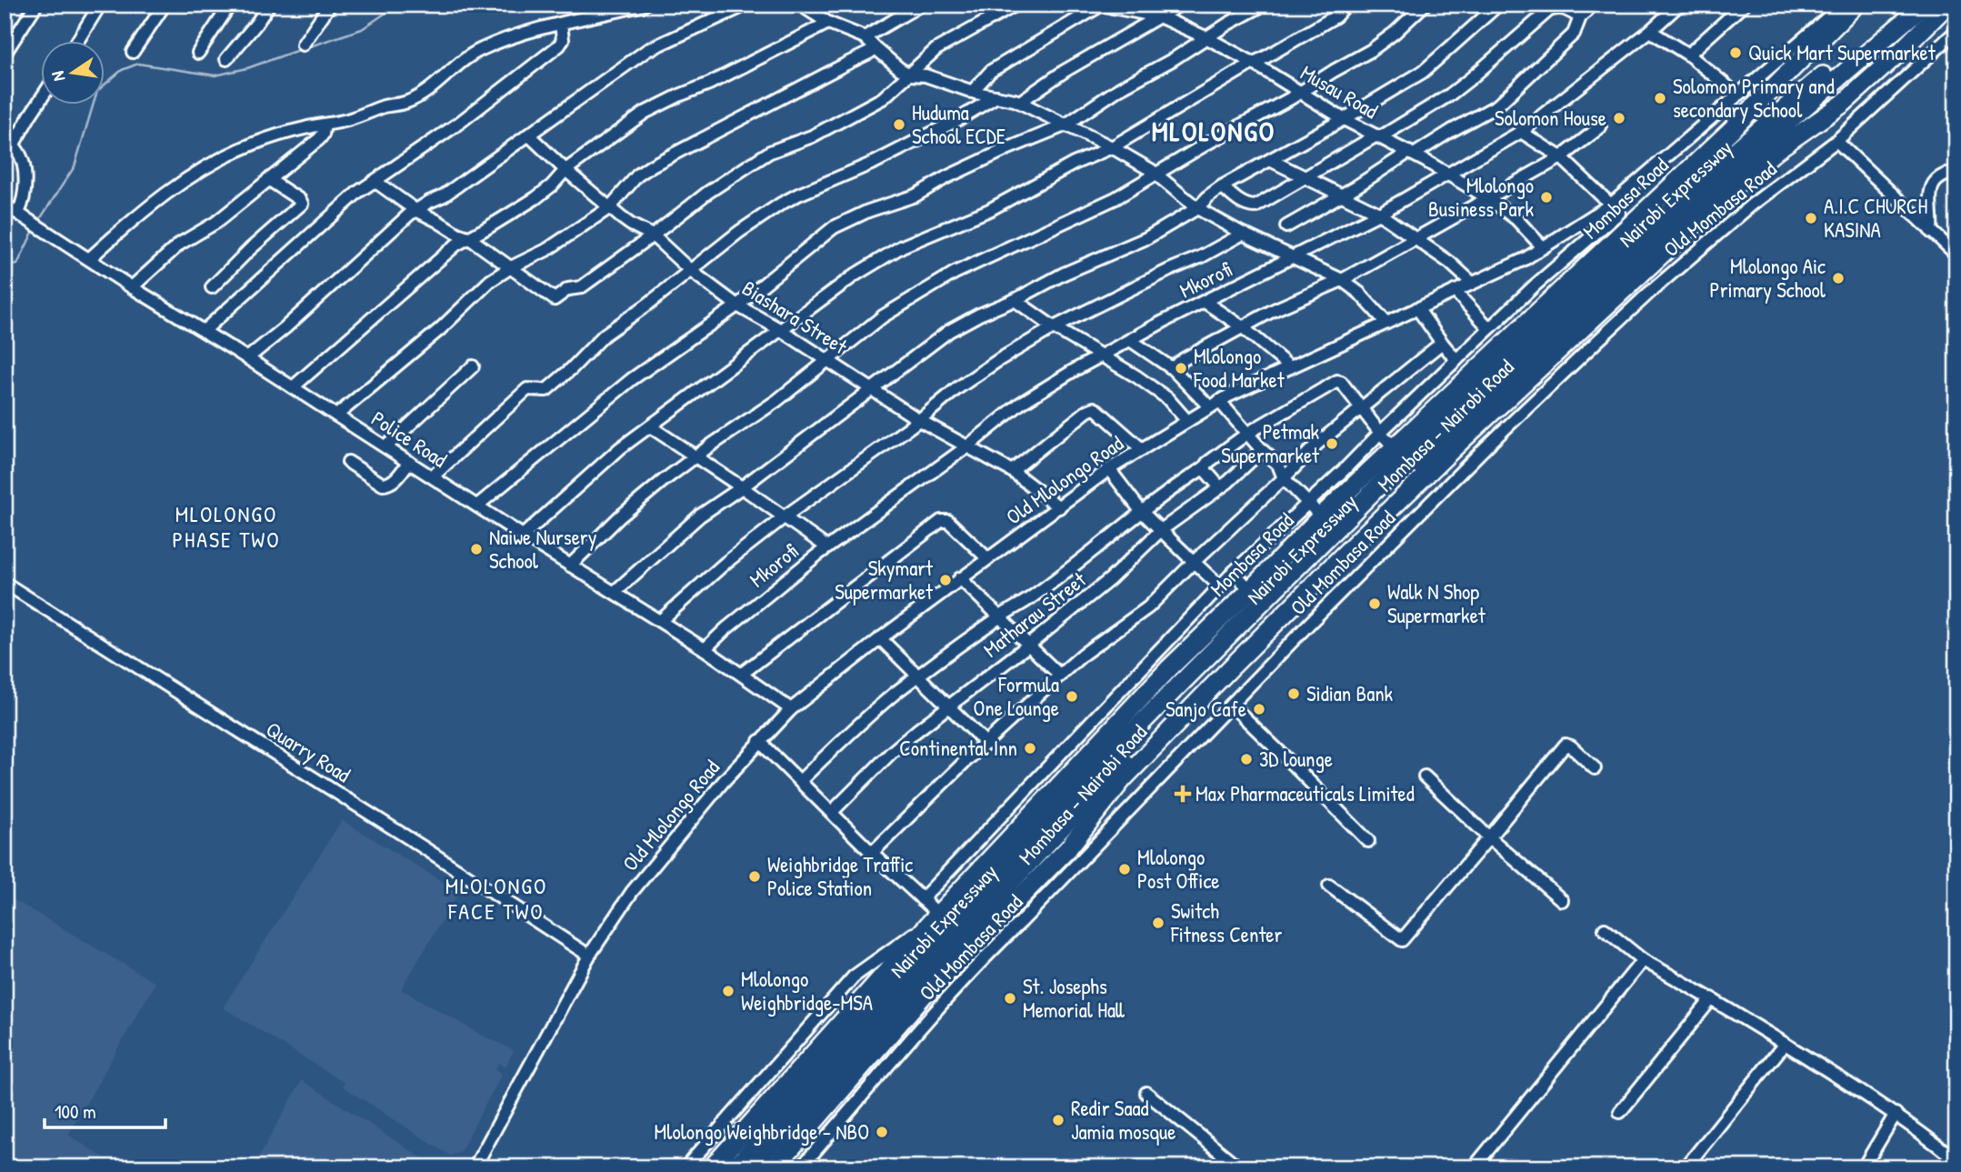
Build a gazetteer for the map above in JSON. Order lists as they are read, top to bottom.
{
  "streets": {
    "highway": ["Nairobi Expressway", "Mombasa Road", "Mombasa - Nairobi Road"],
    "street": [
      "Musau Road",
      "Old Mombasa Road",
      "Mkorofi",
      "Biashara Street",
      "Police Road",
      "Old Mlolongo Road",
      "Matharau Street",
      "Quarry Road"
    ]
  },
  "crossings": [
    ["Musau Road", "Mkorofi"],
    ["Musau Road", "Old Mlolongo Road"],
    ["Mombasa Road", "Old Mlolongo Road"],
    ["Mkorofi", "Biashara Street"],
    ["Mkorofi", "Police Road"],
    ["Biashara Street", "Old Mlolongo Road"],
    ["Police Road", "Old Mlolongo Road"],
    ["Old Mlolongo Road", "Quarry Road"]
  ],
  "districts": ["MLOLONGO", "MLOLONGO PHASE TWO", "MLOLONGO FACE TWO"],
  "places": {
    "other": [
      "Quick Mart Supermarket",
      "Solomon Primary and secondary School",
      "Solomon House",
      "Huduma School ECDE",
      "Mlolongo Business Park",
      "A.I.C CHURCH KASINA",
      "Mlolongo Aic Primary School",
      "Mlolongo Food Market",
      "Petmak Supermarket",
      "Naiwe Nursery School",
      "Skymart Supermarket",
      "Walk N Shop Supermarket",
      "Sidian Bank",
      "Formula One Lounge",
      "Sanjo Cafe",
      "Continental Inn",
      "3D lounge",
      "Mlolongo Post Office",
      "Weighbridge Traffic Police Station",
      "Switch Fitness Center",
      "Mlolongo Weighbridge-MSA",
      "St. Josephs Memorial Hall",
      "Redir Saad Jamia mosque",
      "Mlolongo Weighbridge - NBO"
    ],
    "health": ["Max Pharmaceuticals Limited"]
  },
  "scale_bar": "100 m",
  "north": "left"
}
